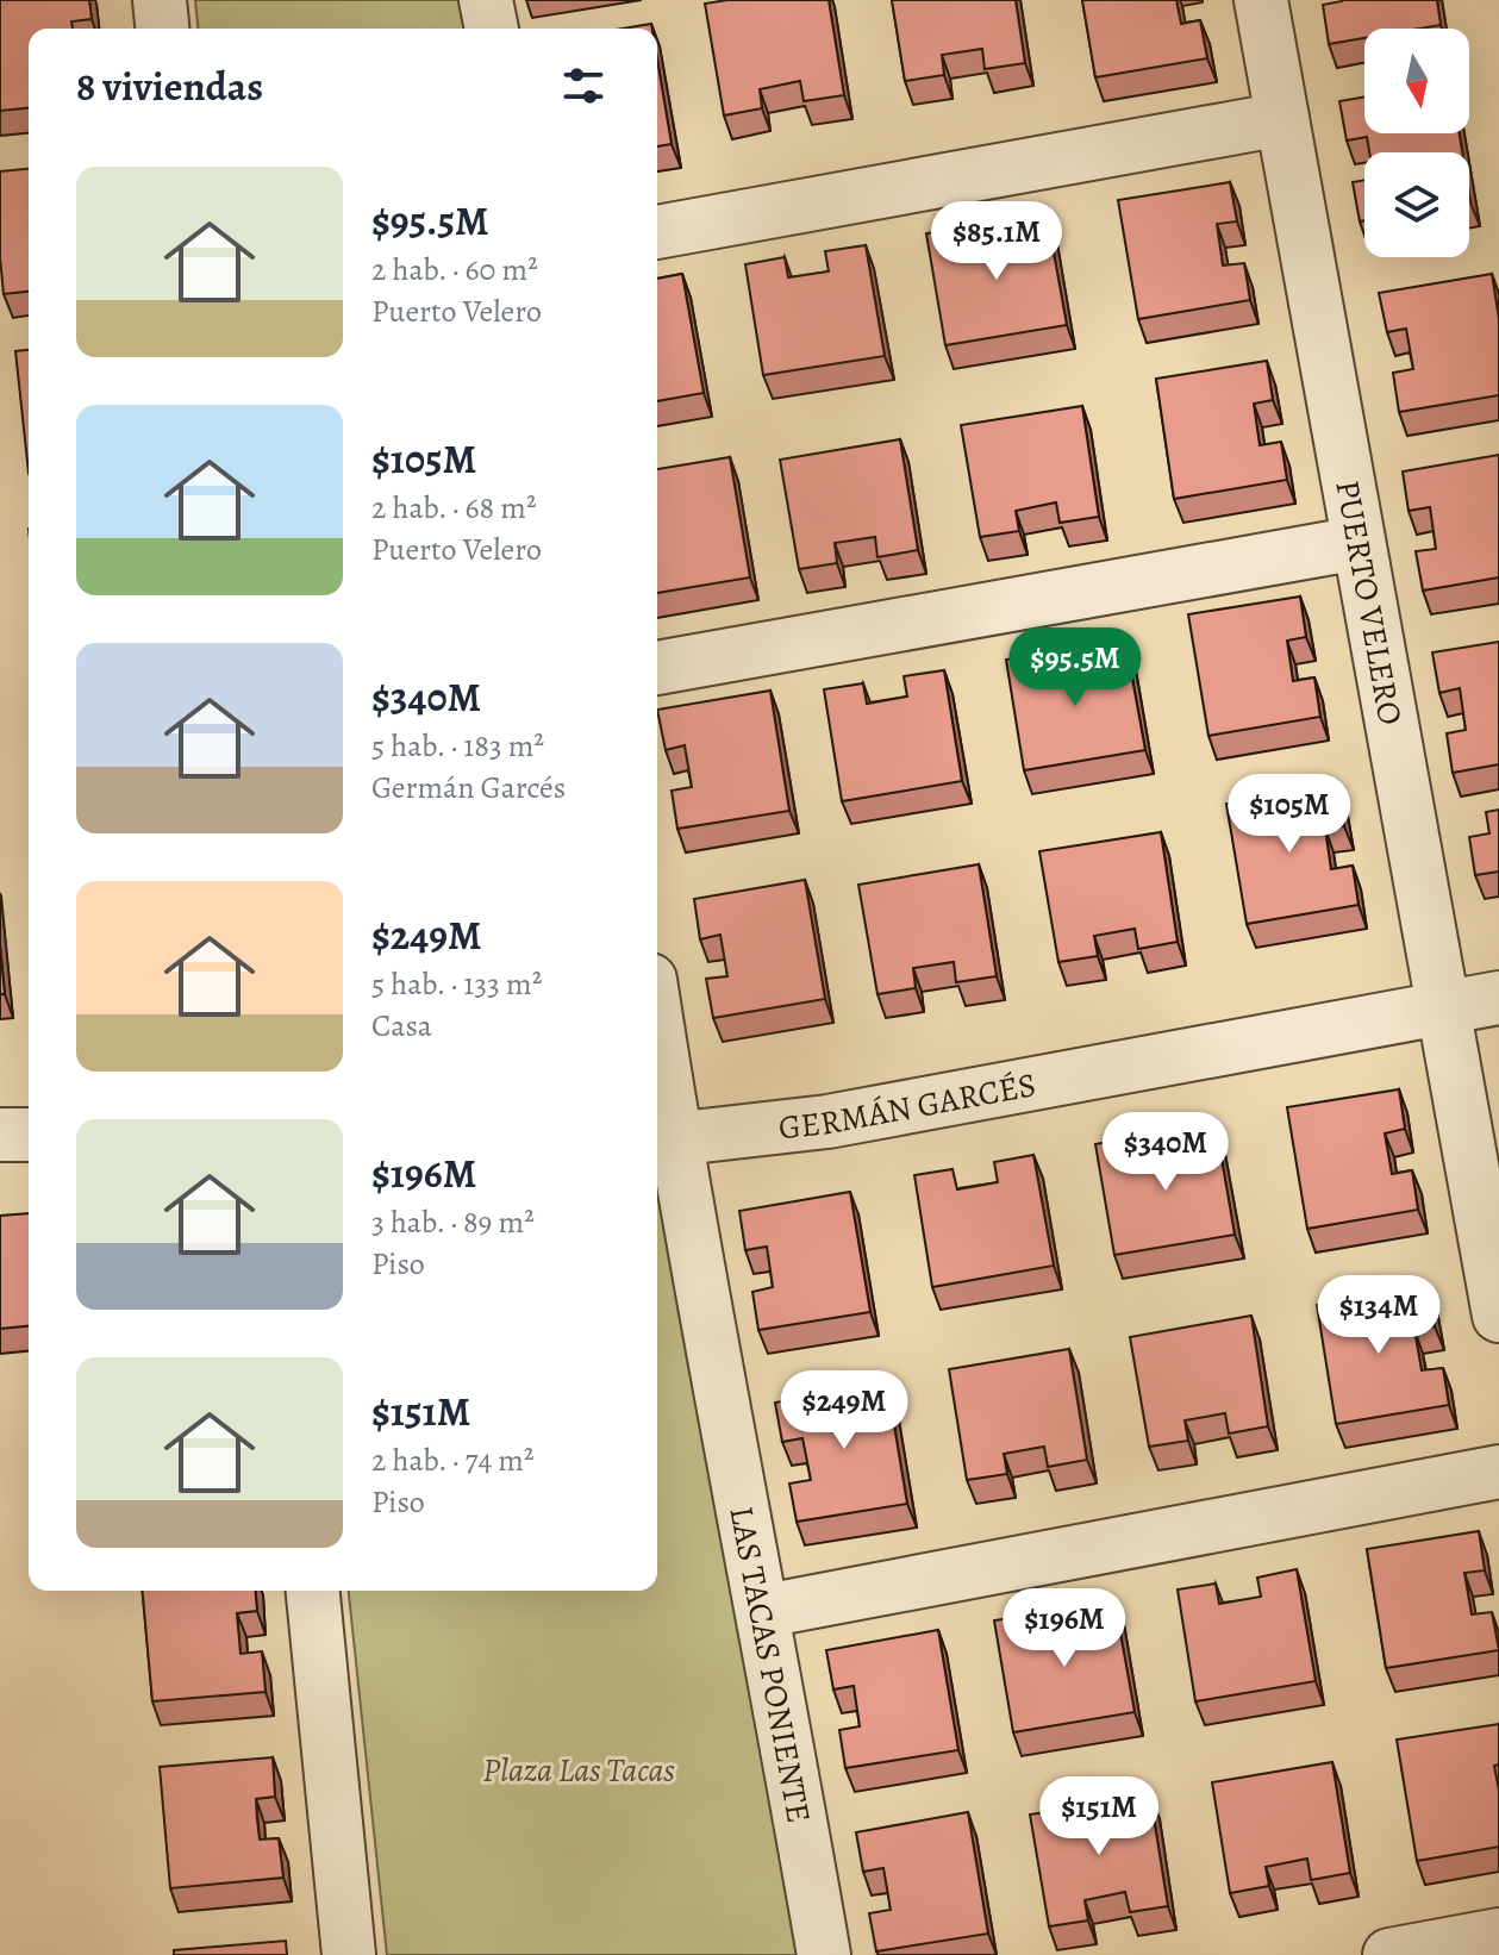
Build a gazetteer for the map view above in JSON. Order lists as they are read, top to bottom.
{
  "streets": {
    "street": ["PUERTO VELERO", "GERMÁN GARCÉS", "LAS TACAS PONIENTE"]
  },
  "crossings": [
    ["PUERTO VELERO", "GERMÁN GARCÉS"],
    ["GERMÁN GARCÉS", "LAS TACAS PONIENTE"]
  ],
  "parks": ["Plaza Las Tacas"],
  "north": "bottom",
  "page": {
    "heading": "8 viviendas",
    "list": [
      {
        "name": "$95.5M",
        "note": "2 hab. · 60 m² · Puerto Velero"
      },
      {
        "name": "$105M",
        "note": "2 hab. · 68 m² · Puerto Velero"
      },
      {
        "name": "$340M",
        "note": "5 hab. · 183 m² · Germán Garcés"
      },
      {
        "name": "$249M",
        "note": "5 hab. · 133 m² · Casa"
      },
      {
        "name": "$196M",
        "note": "3 hab. · 89 m² · Piso"
      },
      {
        "name": "$151M",
        "note": "2 hab. · 74 m² · Piso"
      }
    ],
    "price": [
      "$85.1M",
      "$95.5M",
      "$105M",
      "$340M",
      "$134M",
      "$249M",
      "$196M",
      "$151M"
    ]
  }
}
